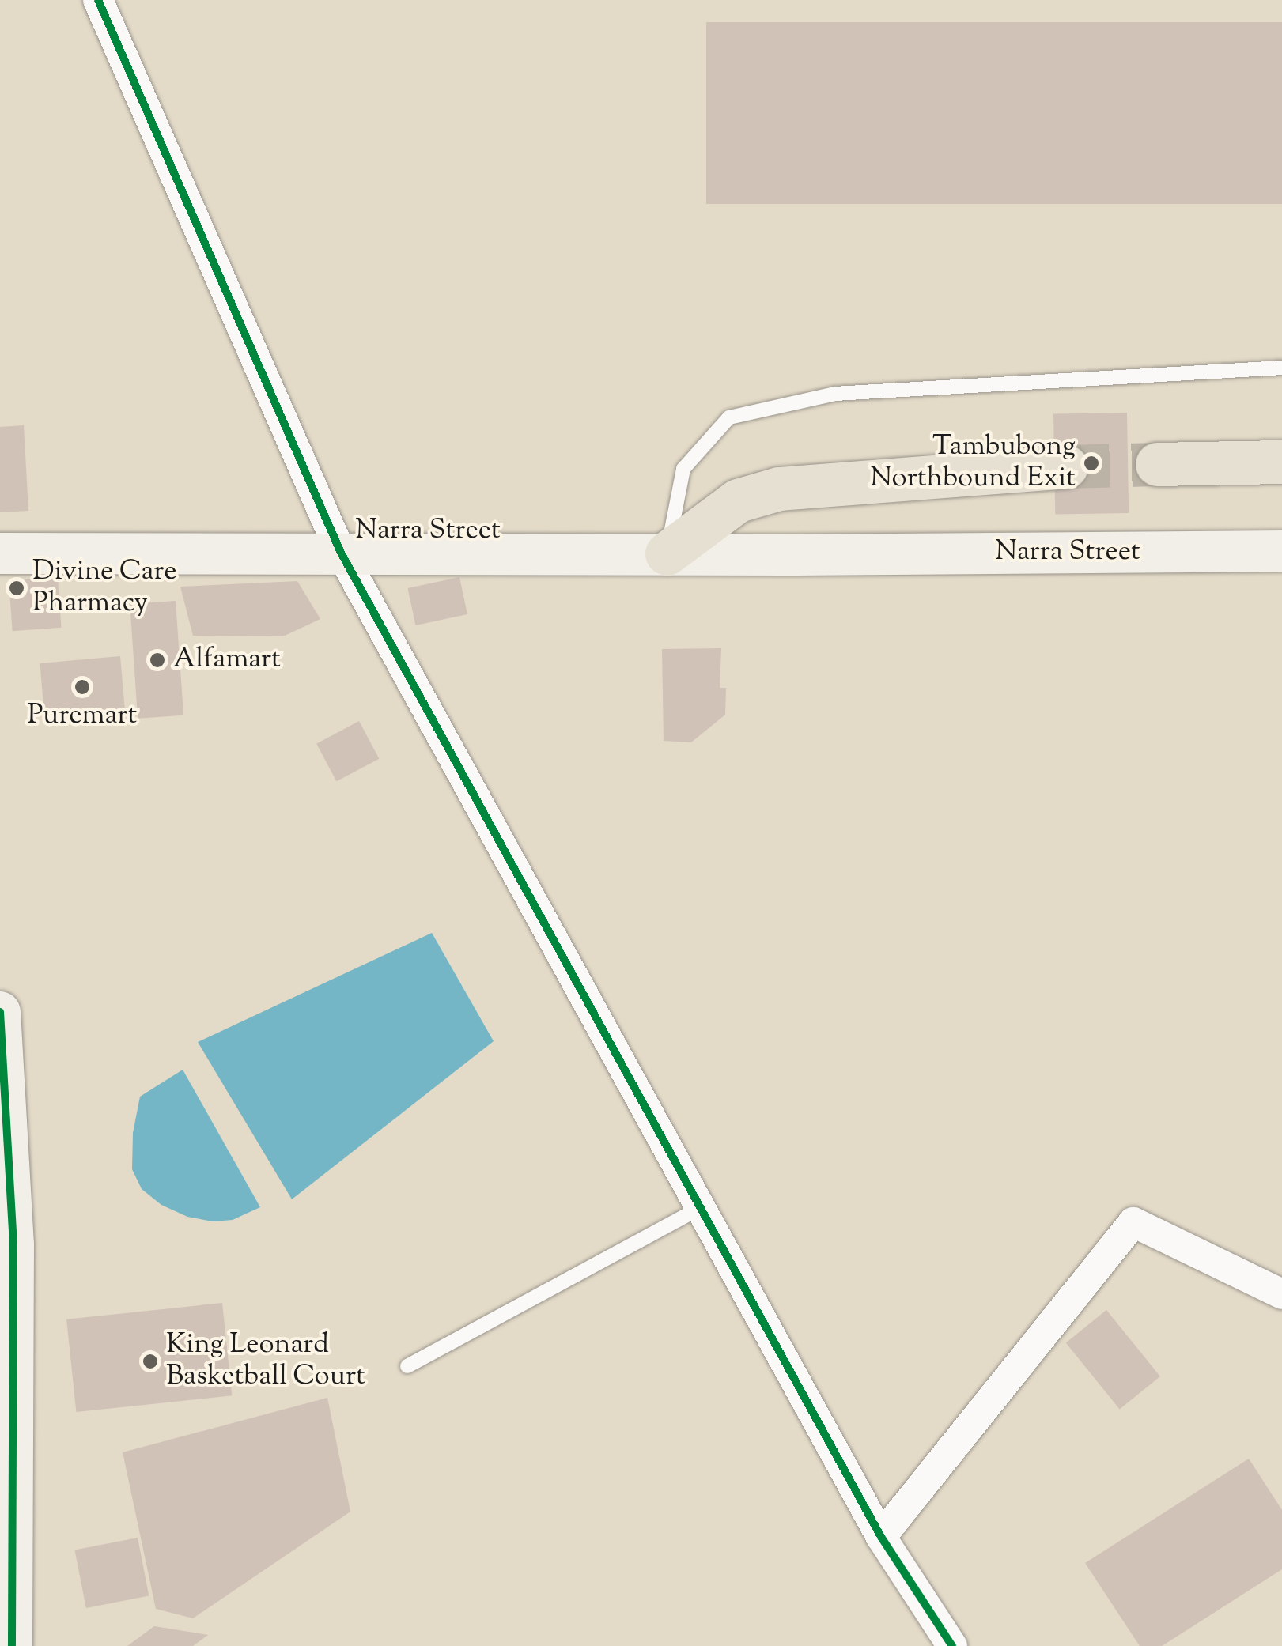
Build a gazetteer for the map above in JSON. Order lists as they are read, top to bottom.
{
  "streets": {
    "main road": ["Narra Street"]
  },
  "places": [
    "Tambubong Northbound Exit",
    "Divine Care Pharmacy",
    "Alfamart",
    "Puremart",
    "King Leonard Basketball Court"
  ]
}
